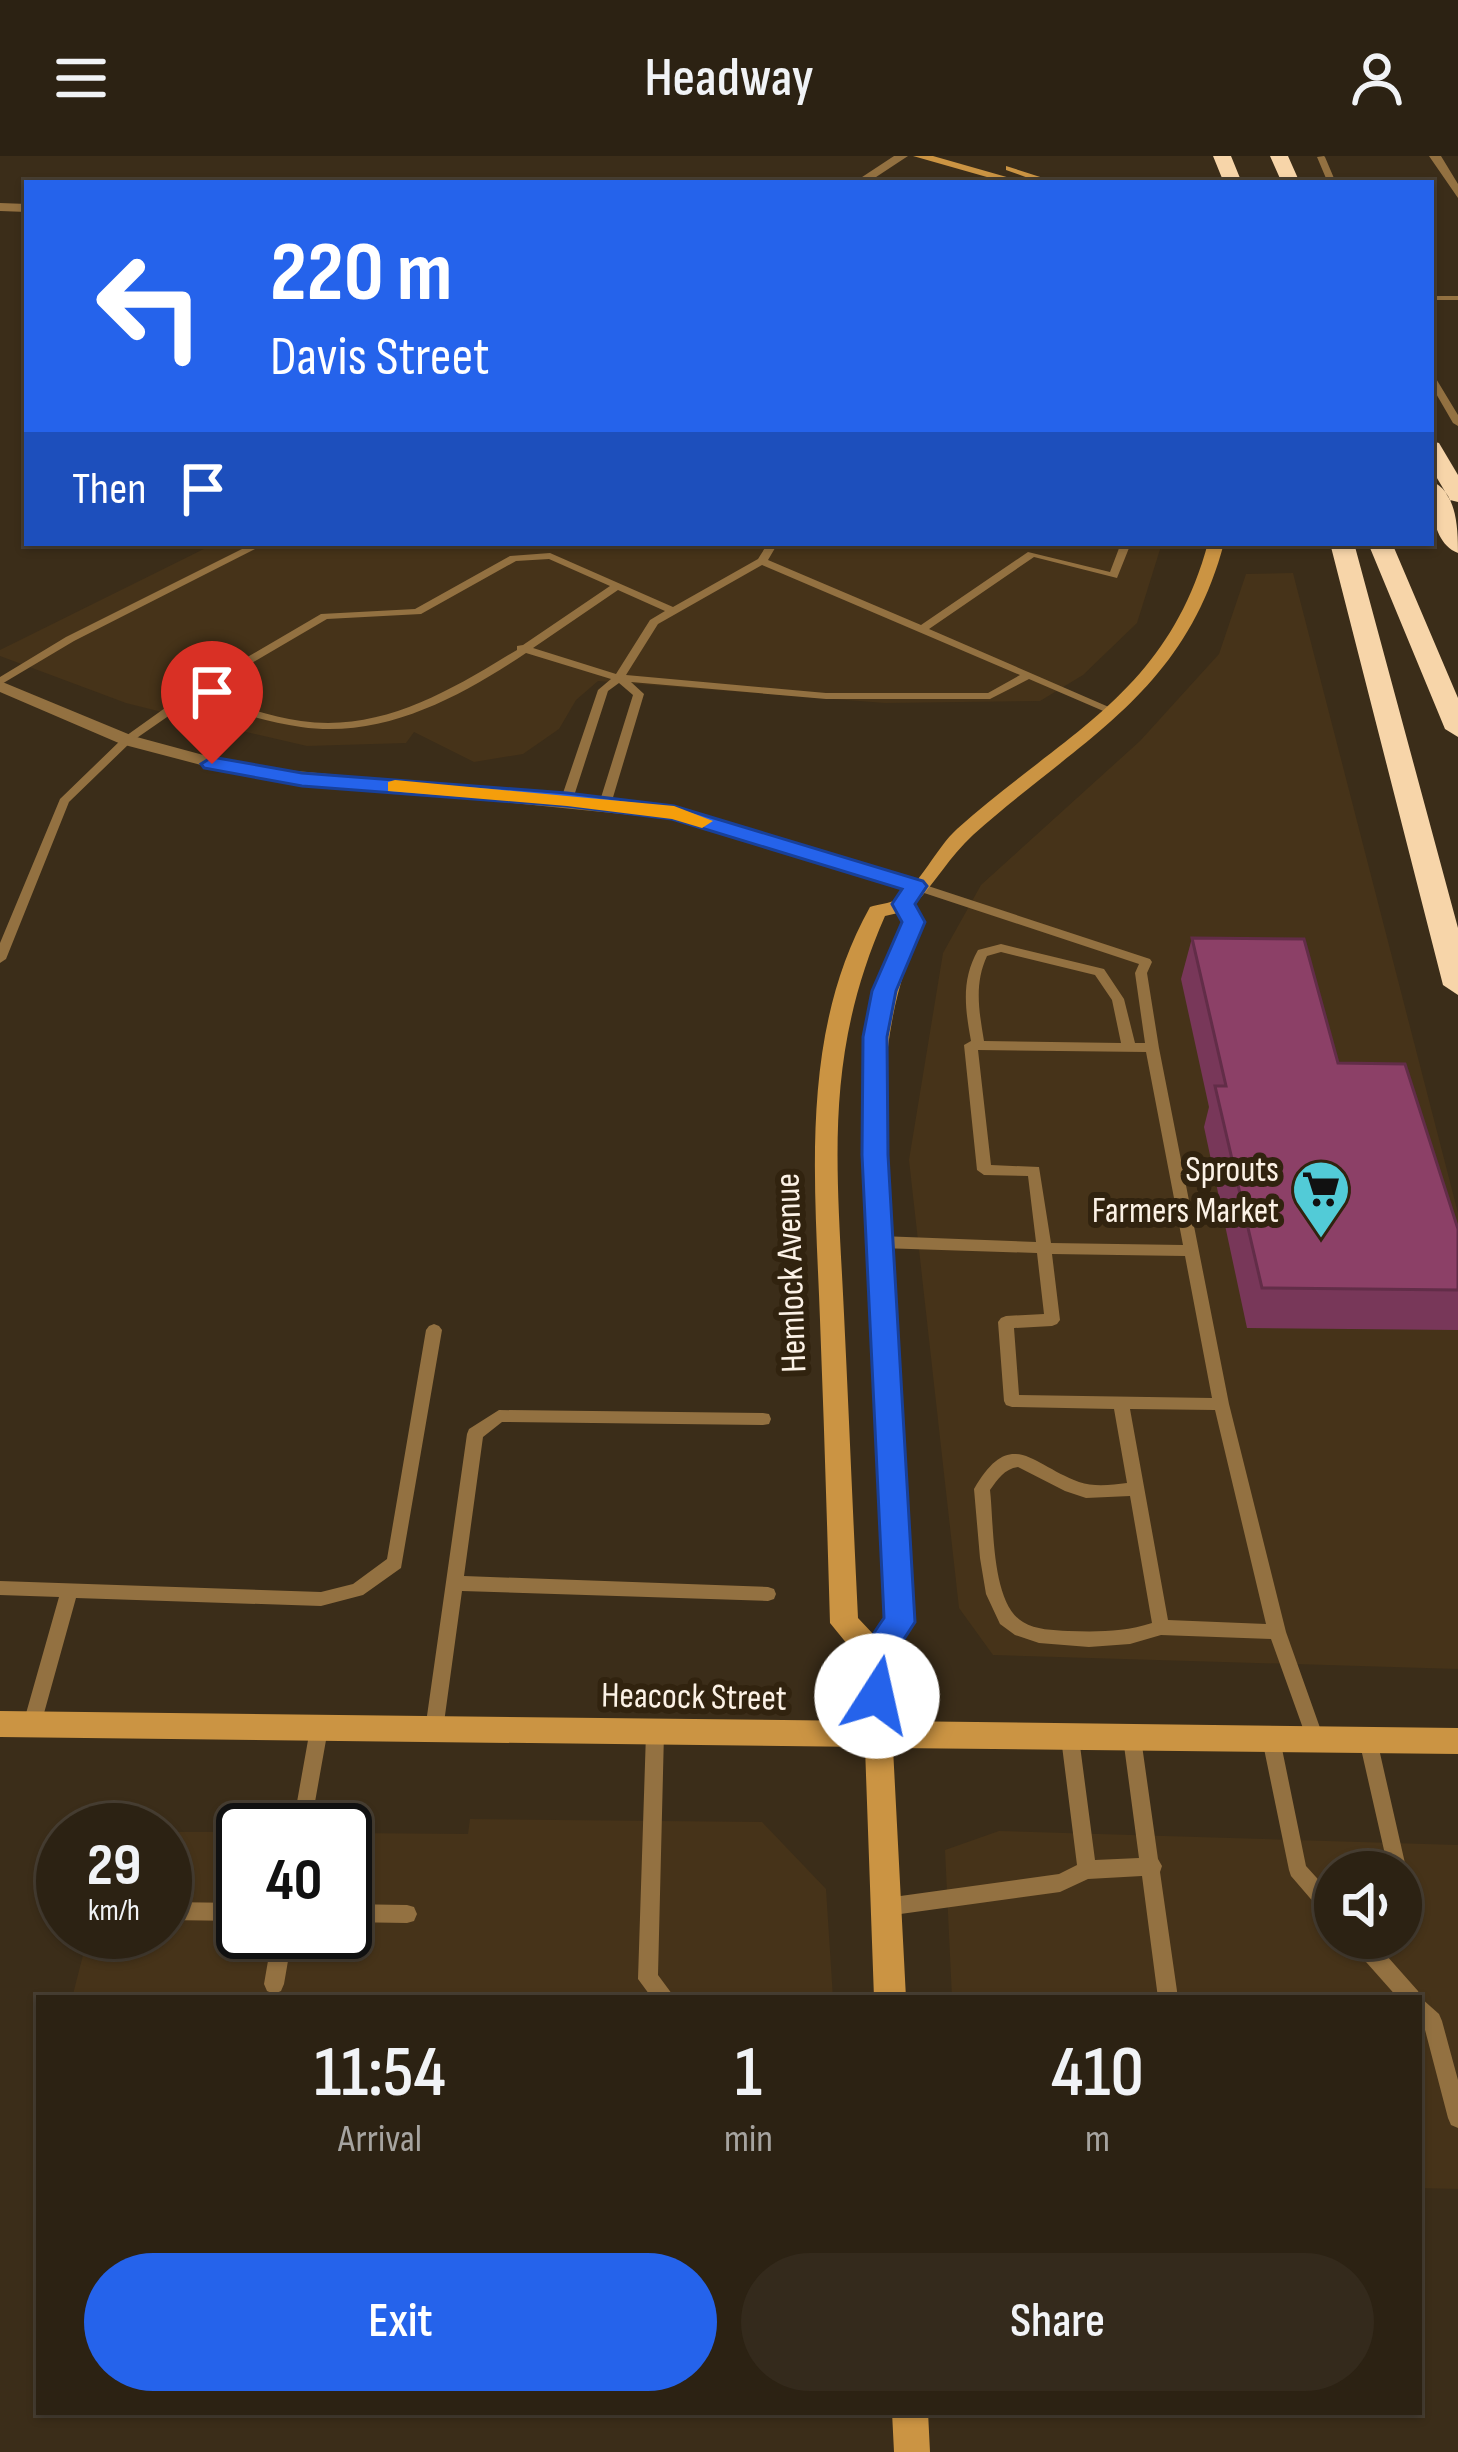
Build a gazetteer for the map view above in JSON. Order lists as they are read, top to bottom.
{
  "streets": {
    "street": ["Hemlock Avenue", "Heacock Street"]
  },
  "places": {
    "supermarket": ["Sprouts Farmers Market"]
  },
  "page": {
    "header": "Headway",
    "turn": ["220 m", "Davis Street"],
    "then": "Then",
    "speed": "29 km/h",
    "limit": "40",
    "eta": [
      "11:54",
      "Arrival",
      "1",
      "min",
      "410",
      "m"
    ],
    "buttons": ["Exit", "Share"]
  }
}
